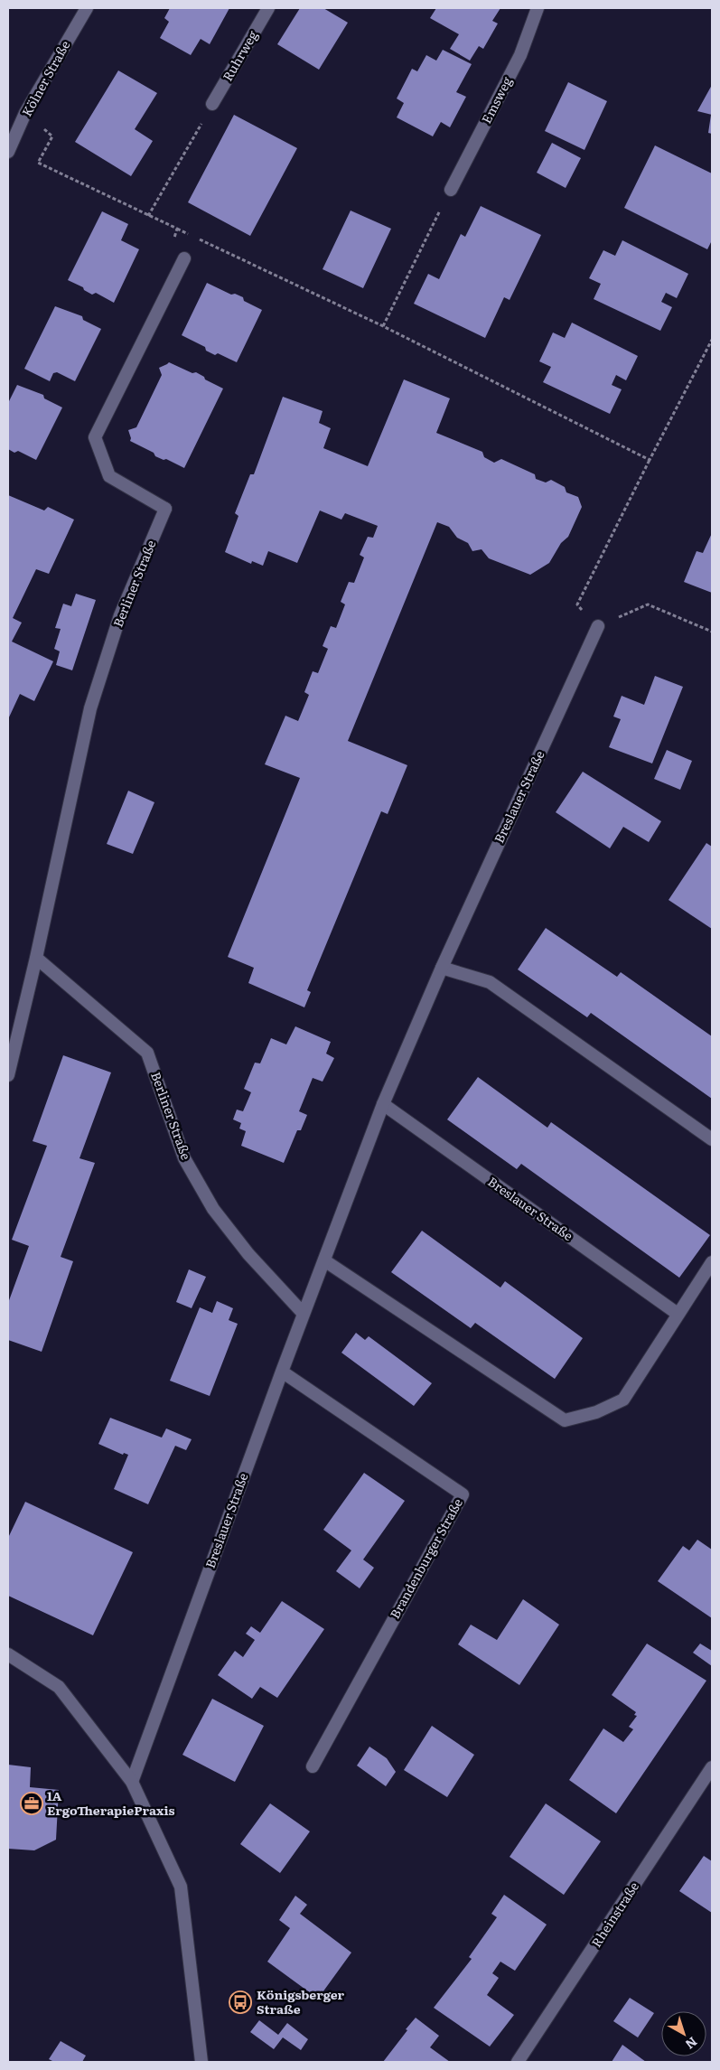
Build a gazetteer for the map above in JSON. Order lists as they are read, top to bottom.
{
  "streets": {
    "street": [
      "Ruhrweg",
      "Kölner Straße",
      "Emsweg",
      "Berliner Straße",
      "Breslauer Straße",
      "Brandenburger Straße",
      "Rheinstraße"
    ]
  },
  "crossings": [
    ["Berliner Straße", "Breslauer Straße"],
    ["Breslauer Straße", "Brandenburger Straße"]
  ],
  "places": {
    "office": ["1A ErgoTherapiePraxis"],
    "bus stop": ["Königsberger Straße"]
  },
  "north": "bottom right"
}
